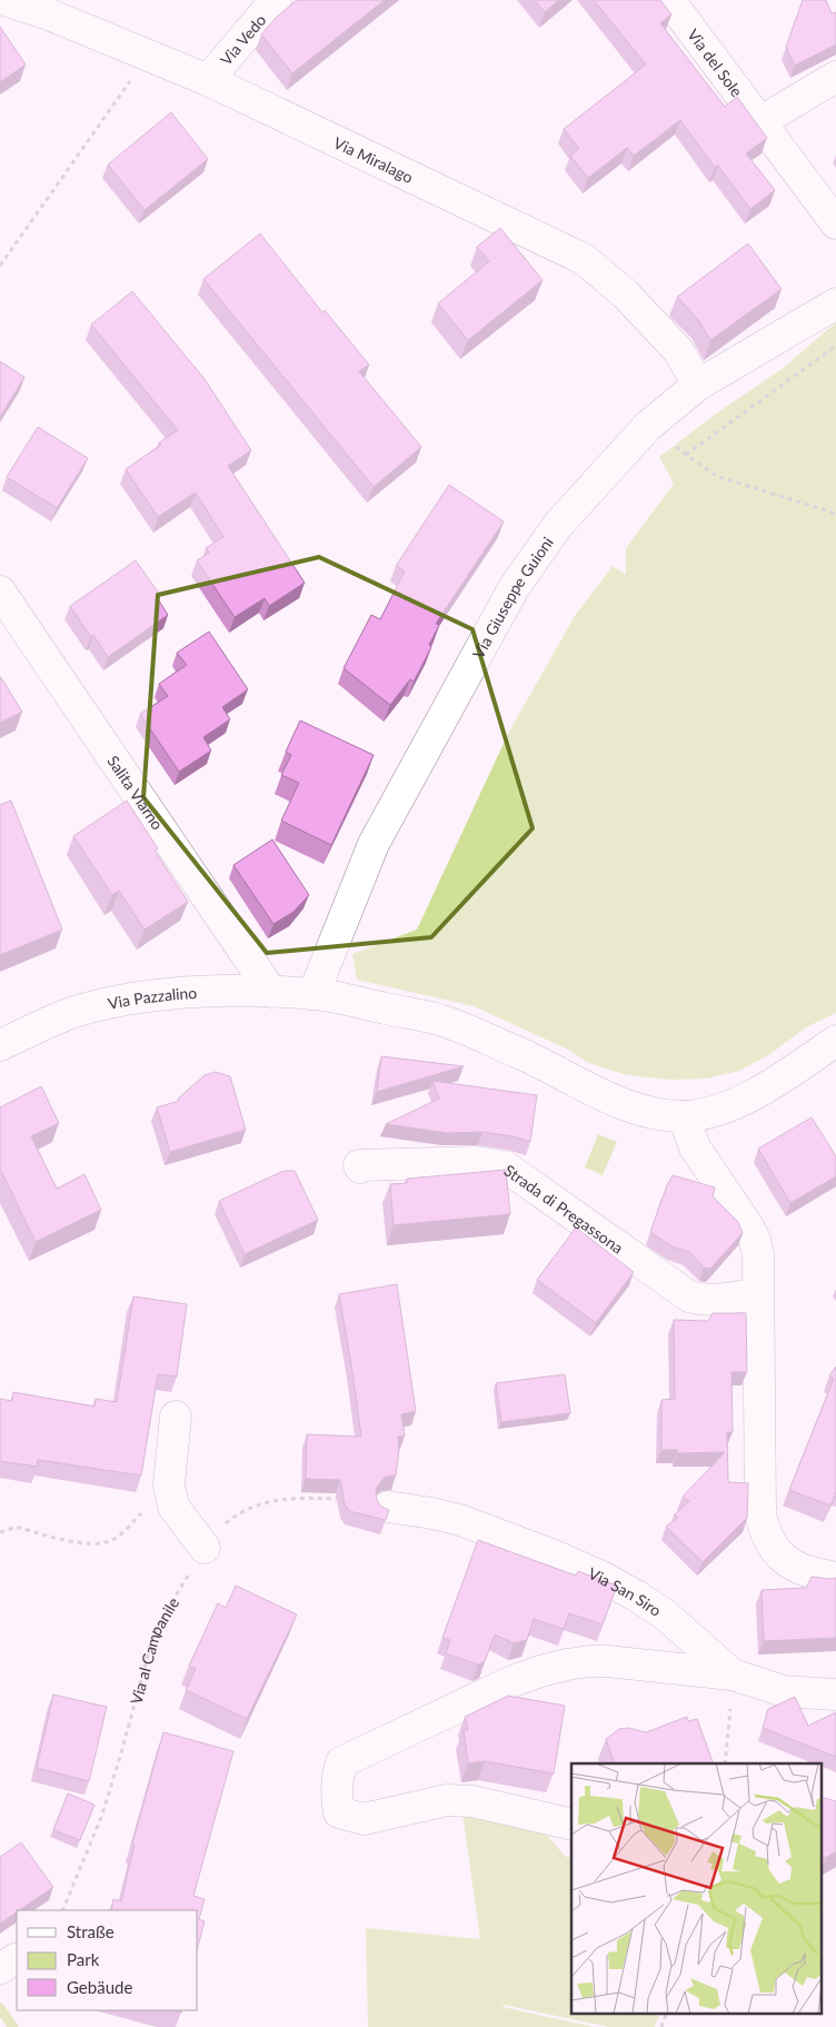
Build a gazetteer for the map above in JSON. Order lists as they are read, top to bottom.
{
  "streets": {
    "street": [
      "Via Vedo",
      "Via del Sole",
      "Via Miralago",
      "Via Giuseppe Guioni",
      "Salita Viarno",
      "Via Pazzalino",
      "Strada di Pregassona",
      "Via San Siro"
    ],
    "path": ["Via al Campanile"]
  },
  "crossings": [
    ["Via Vedo", "Via Miralago"],
    ["Via Miralago", "Via Giuseppe Guioni"],
    ["Via Giuseppe Guioni", "Via Pazzalino"],
    ["Salita Viarno", "Via Pazzalino"]
  ],
  "legend": ["Straße", "Park", "Gebäude"]
}
